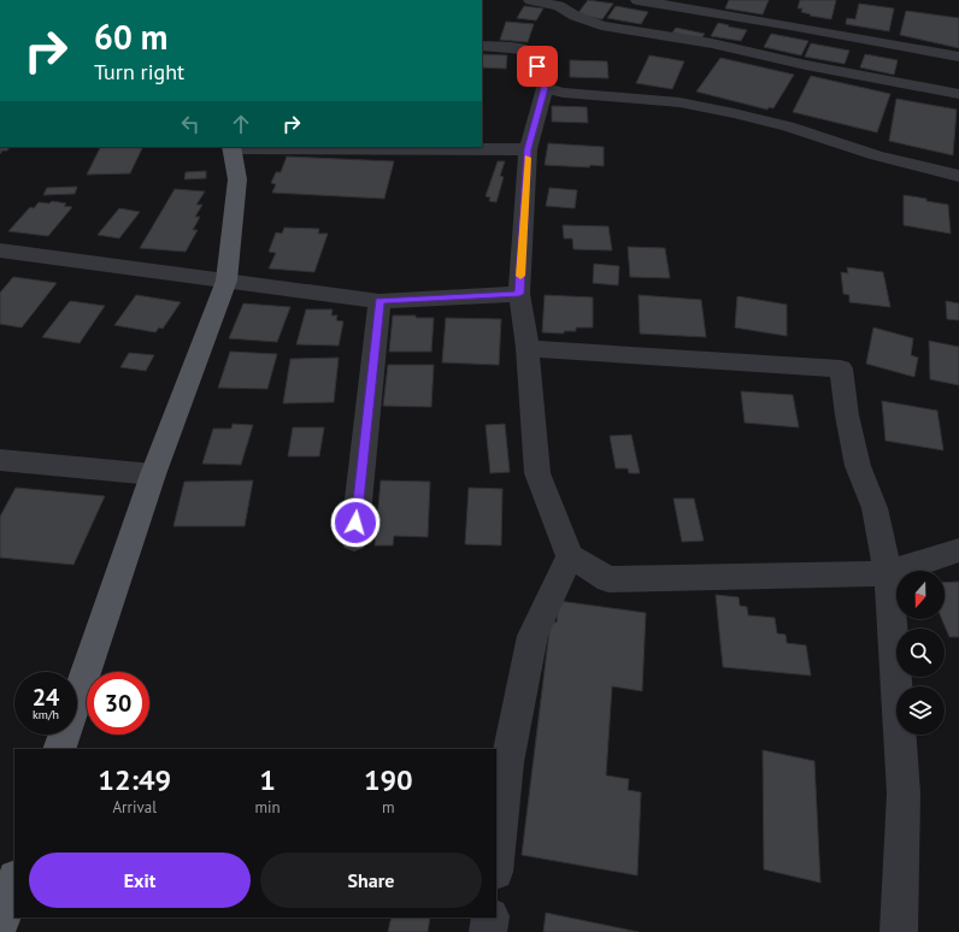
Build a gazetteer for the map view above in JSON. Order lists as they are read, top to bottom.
{
  "north": "bottom",
  "page": {
    "turn": ["60 m", "Turn right"],
    "speed": "24 km/h",
    "limit": "30",
    "eta": [
      "12:49",
      "Arrival",
      "1",
      "min",
      "190",
      "m"
    ],
    "buttons": ["Exit", "Share"]
  }
}
